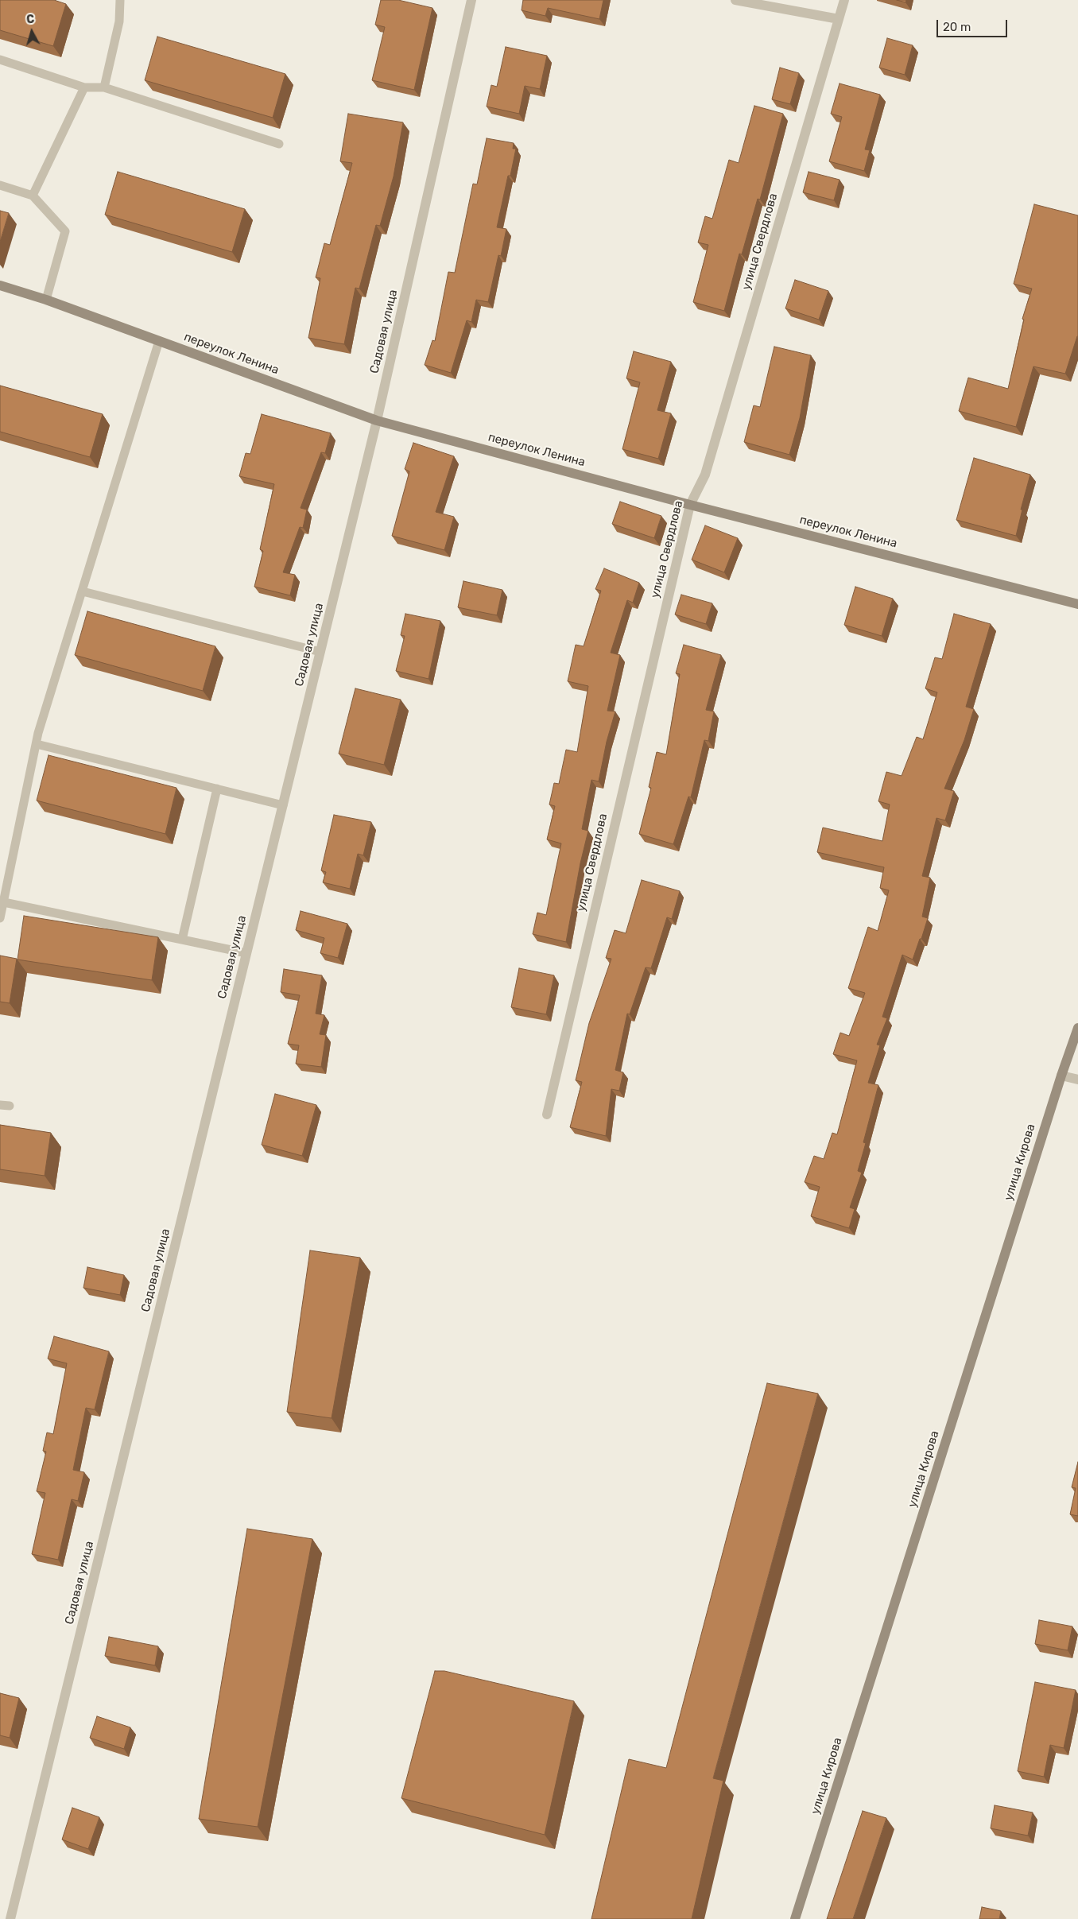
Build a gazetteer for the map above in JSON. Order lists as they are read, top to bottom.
{
  "streets": {
    "street": [
      "улица Свердлова",
      "Садовая улица",
      "переулок Ленина",
      "улица Кирова"
    ]
  },
  "crossings": [
    ["улица Свердлова", "переулок Ленина"],
    ["Садовая улица", "переулок Ленина"]
  ],
  "scale_bar": "20 m",
  "north": "top"
}
